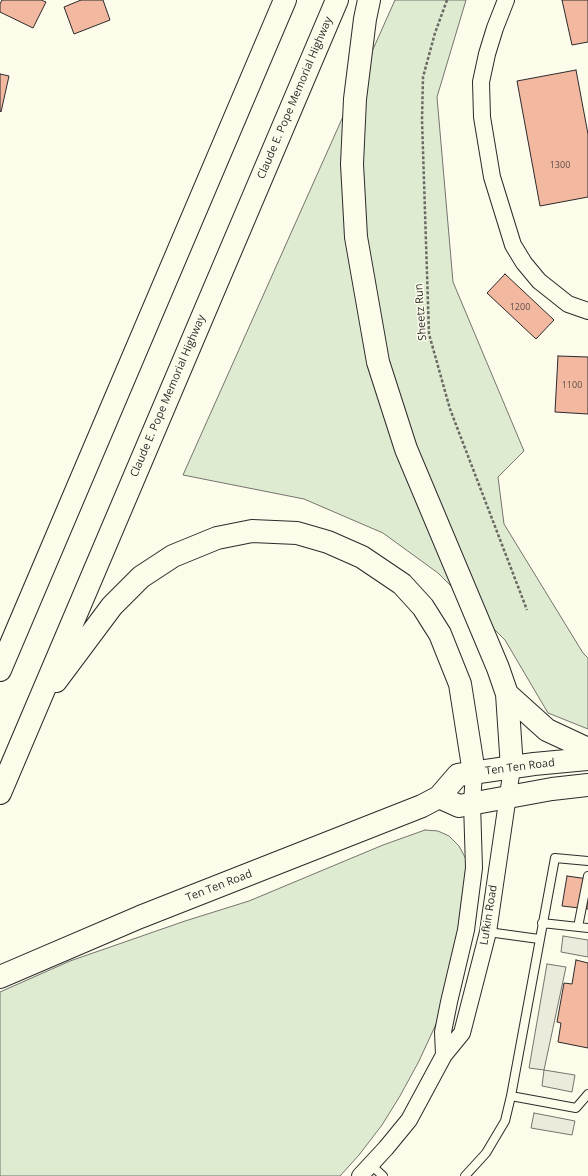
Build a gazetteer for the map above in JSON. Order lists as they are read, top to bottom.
{
  "streets": {
    "main road": ["Claude E. Pope Memorial Highway", "Ten Ten Road"],
    "street": ["Lufkin Road"],
    "path": ["Sheetz Run"]
  },
  "crossings": [
    ["Ten Ten Road", "Lufkin Road"]
  ],
  "house_numbers": ["1300", "1200", "1100"]
}
